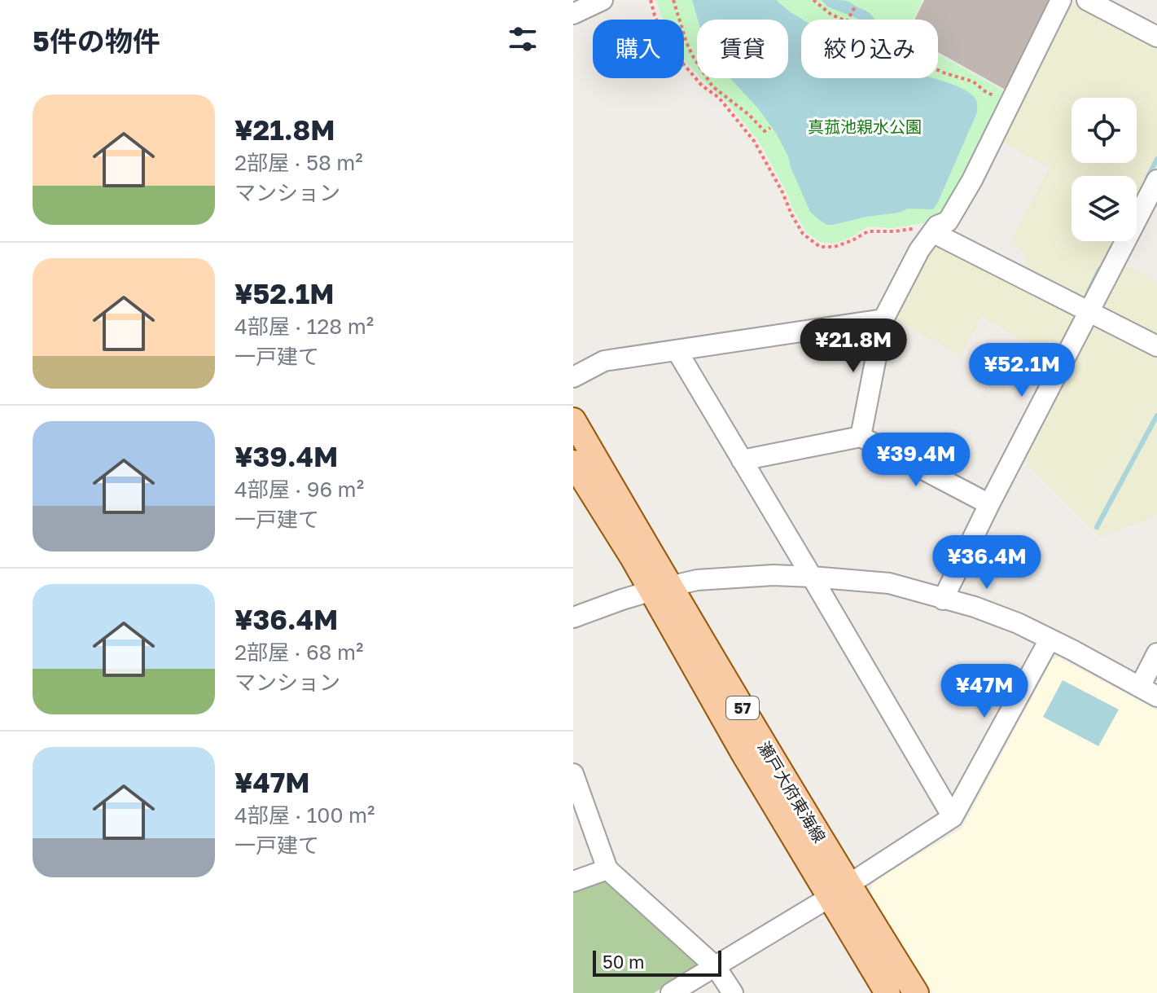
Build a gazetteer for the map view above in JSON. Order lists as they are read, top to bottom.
{
  "streets": {
    "main road": ["57", "瀬戸大府東海線"]
  },
  "parks": ["真菰池親水公園"],
  "scale_bar": "50 m",
  "page": {
    "heading": "5件の物件",
    "chip": ["購入", "賃貸", "絞り込み"],
    "list": [
      {
        "name": "¥21.8M",
        "note": "2部屋 · 58 m² · マンション"
      },
      {
        "name": "¥52.1M",
        "note": "4部屋 · 128 m² · 一戸建て"
      },
      {
        "name": "¥39.4M",
        "note": "4部屋 · 96 m² · 一戸建て"
      },
      {
        "name": "¥36.4M",
        "note": "2部屋 · 68 m² · マンション"
      },
      {
        "name": "¥47M",
        "note": "4部屋 · 100 m² · 一戸建て"
      }
    ],
    "price": [
      "¥21.8M",
      "¥52.1M",
      "¥39.4M",
      "¥36.4M",
      "¥47M"
    ],
    "scale": "50 m"
  }
}
